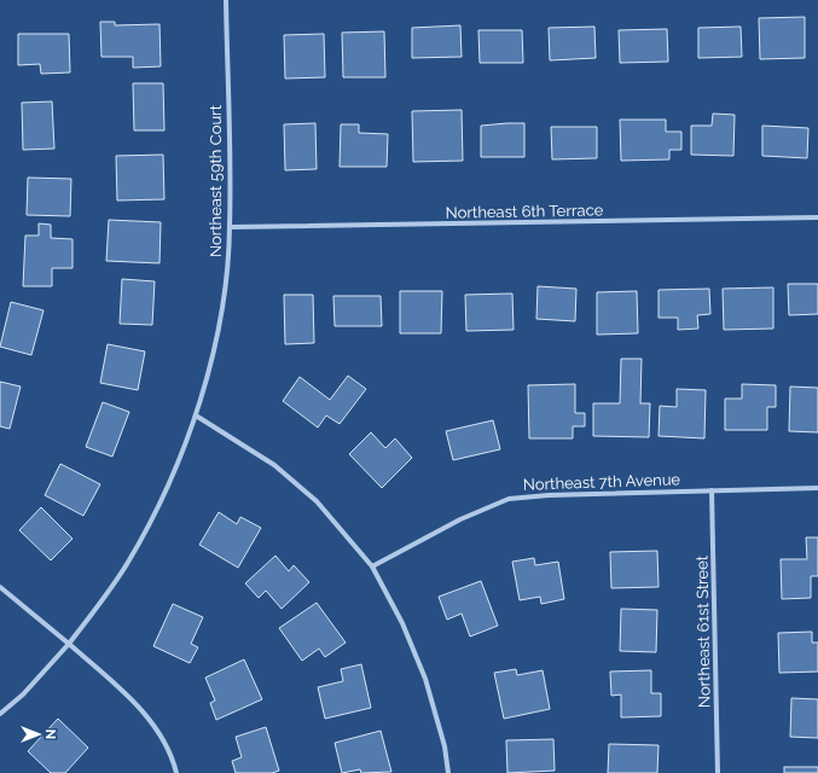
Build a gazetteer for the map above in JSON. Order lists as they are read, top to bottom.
{
  "streets": {
    "street": [
      "Northeast 59th Court",
      "Northeast 6th Terrace",
      "Northeast 7th Avenue",
      "Northeast 61st Street"
    ]
  },
  "crossings": [
    ["Northeast 59th Court", "Northeast 6th Terrace"],
    ["Northeast 7th Avenue", "Northeast 61st Street"]
  ],
  "north": "right"
}
